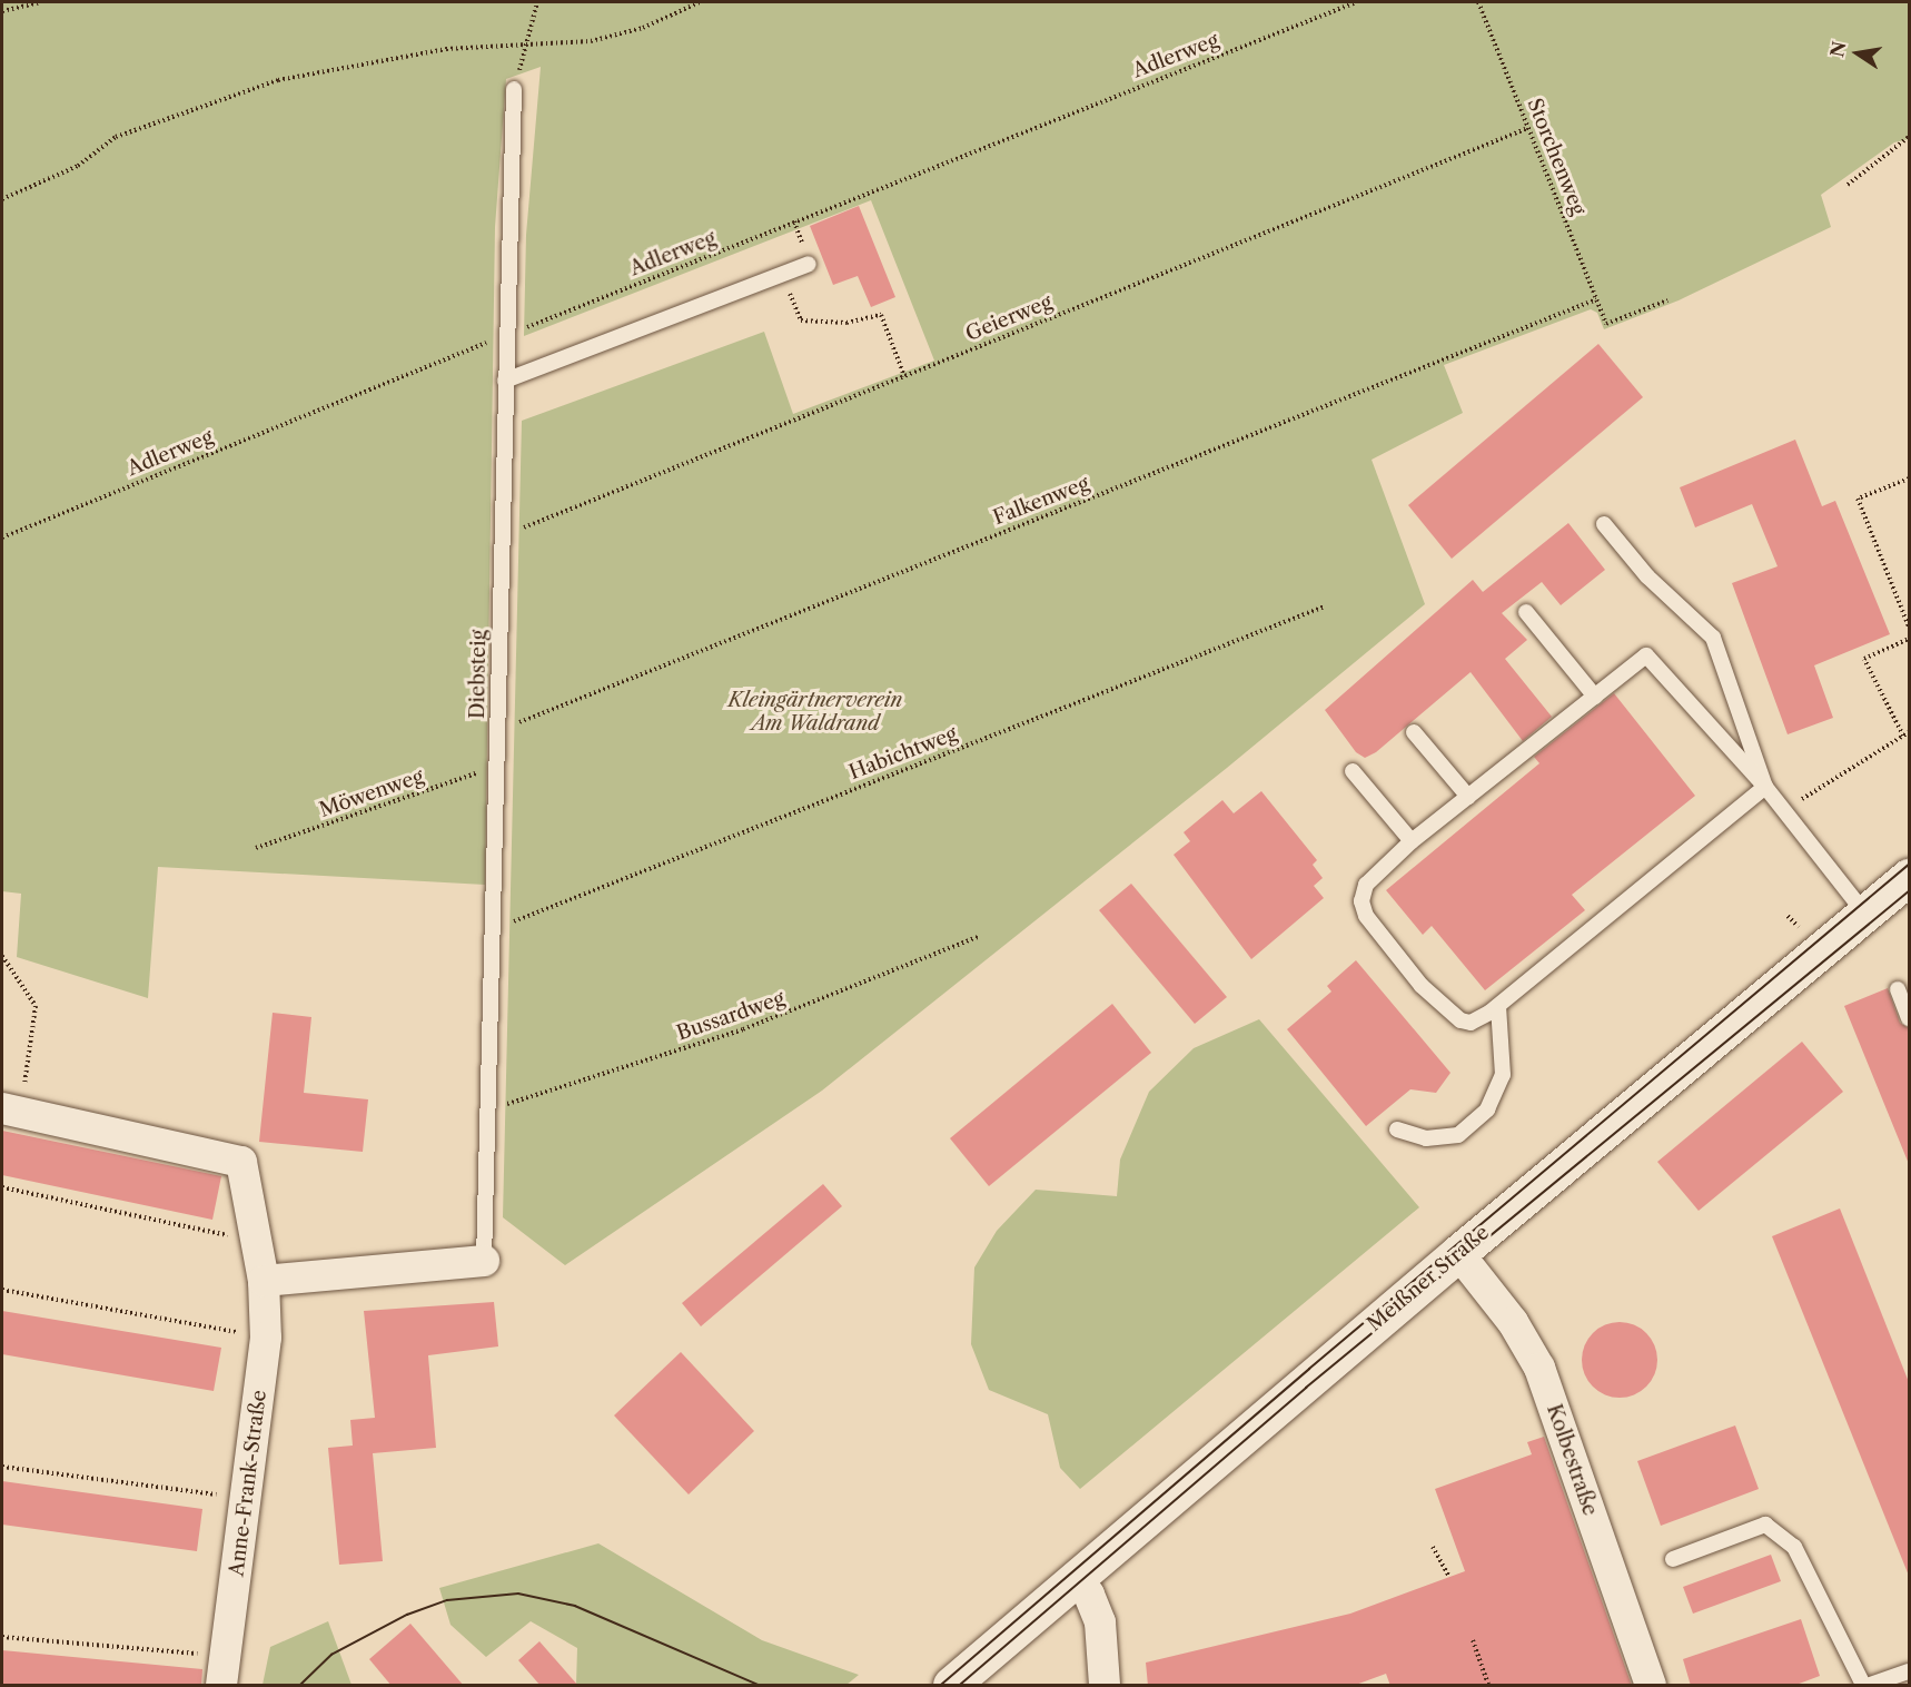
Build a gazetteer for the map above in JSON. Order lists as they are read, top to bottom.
{
  "streets": {
    "main road": ["Meißner Straße"],
    "street": ["Kolbestraße", "Anne-Frank-Straße"],
    "lane": ["Diebsteig"],
    "path": [
      "Adlerweg",
      "Storchenweg",
      "Geierweg",
      "Falkenweg",
      "Habichtweg",
      "Möwenweg",
      "Bussardweg"
    ]
  },
  "crossings": [
    ["Adlerweg", "Diebsteig"],
    ["Storchenweg", "Geierweg"],
    ["Storchenweg", "Falkenweg"],
    ["Geierweg", "Diebsteig"],
    ["Falkenweg", "Diebsteig"],
    ["Diebsteig", "Habichtweg"],
    ["Diebsteig", "Möwenweg"],
    ["Diebsteig", "Bussardweg"],
    ["Meißner Straße", "Kolbestraße"]
  ],
  "parks": ["Kleingärtnerverein Am Waldrand"],
  "north": "left"
}
